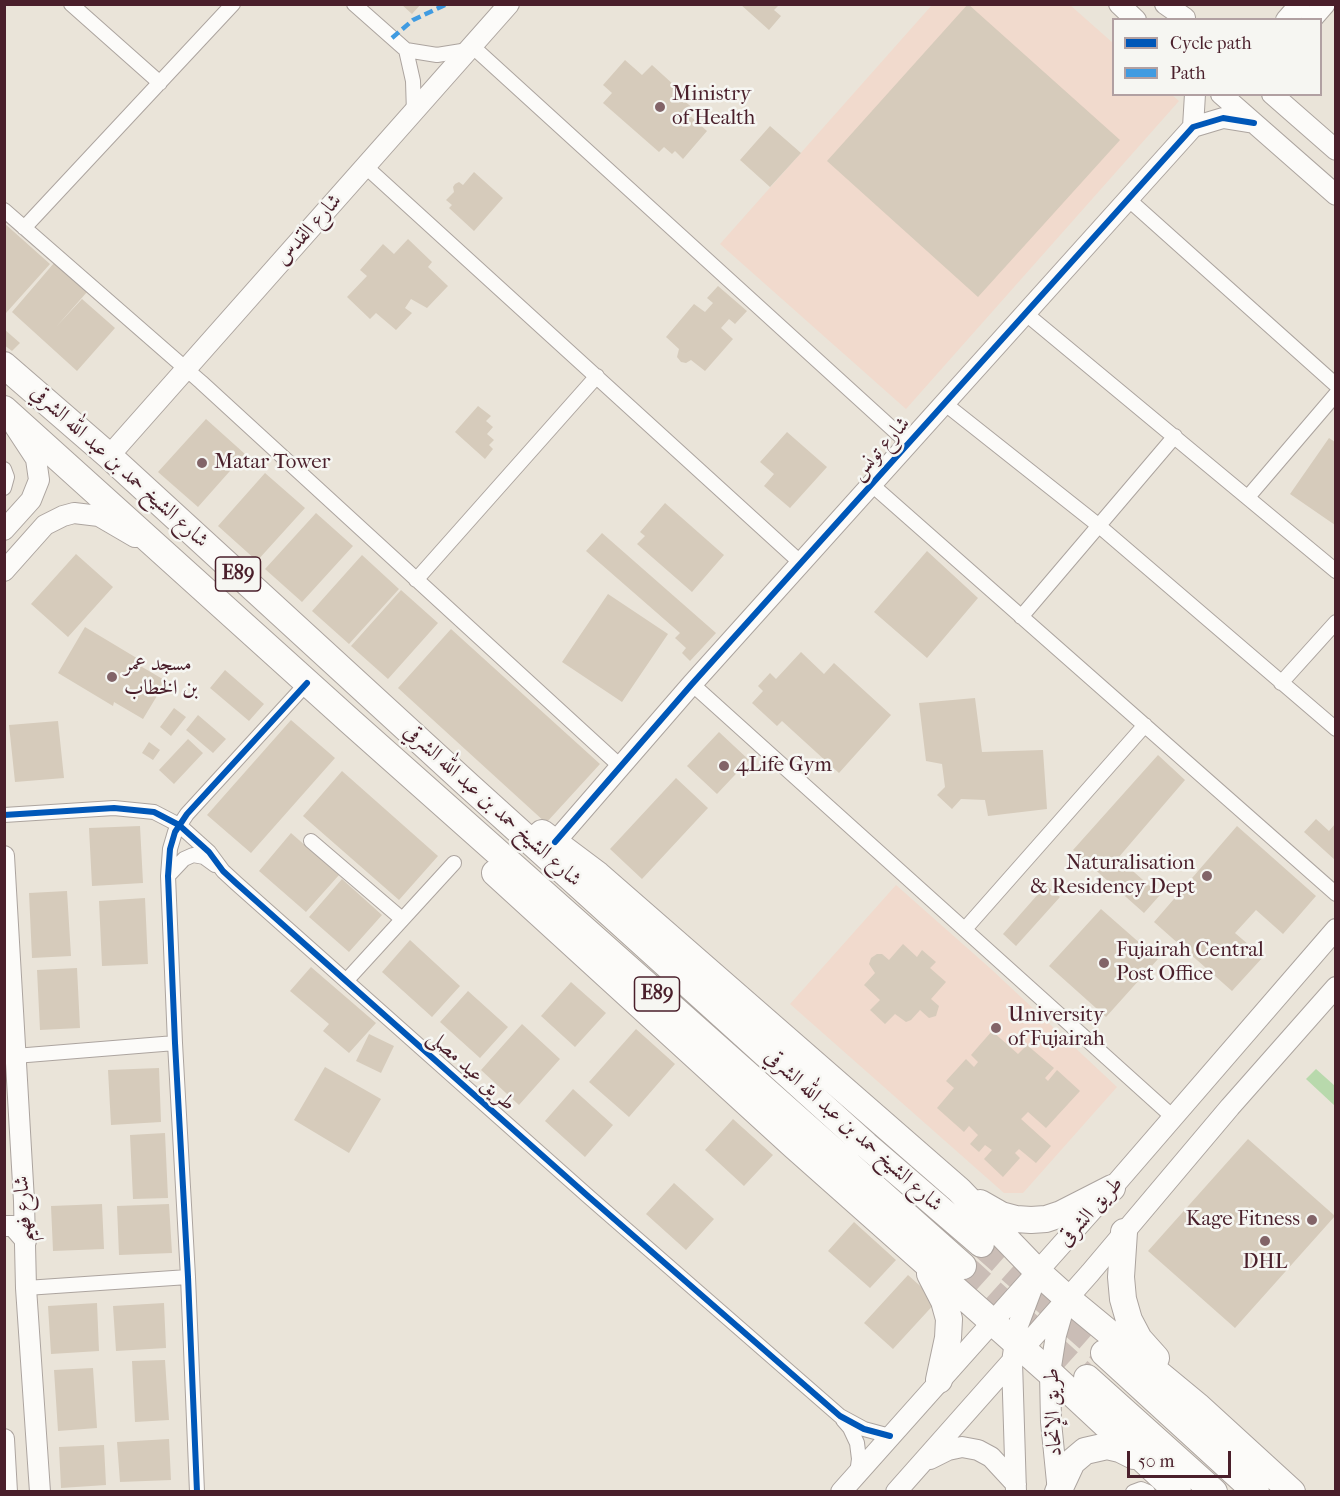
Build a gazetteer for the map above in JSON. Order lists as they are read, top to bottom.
{
  "streets": {
    "highway": ["شارع الشيخ حمد بن عبد الله الشرقي", "E89"],
    "street": [
      "شارع القدس",
      "شارع تونس",
      "طريق عيد مصلى",
      "شارع فهيم",
      "طريق الشرقى",
      "طريق اﻹتحاد"
    ]
  },
  "crossings": [
    ["شارع القدس", "شارع الشيخ حمد بن عبد الله الشرقي"],
    ["طريق عيد مصلى", "طريق الشرقى"],
    ["طريق الشرقى", "طريق اﻹتحاد"]
  ],
  "places": [
    "Ministry of Health",
    "Matar Tower",
    "مسجد عمر بن الخطاب",
    "4Life Gym",
    "Naturalisation & Residency Dept",
    "Fujairah Central Post Office",
    "University of Fujairah",
    "Kage Fitness",
    "DHL"
  ],
  "legend": ["Cycle path", "Path"],
  "scale_bar": "50 m"
}
